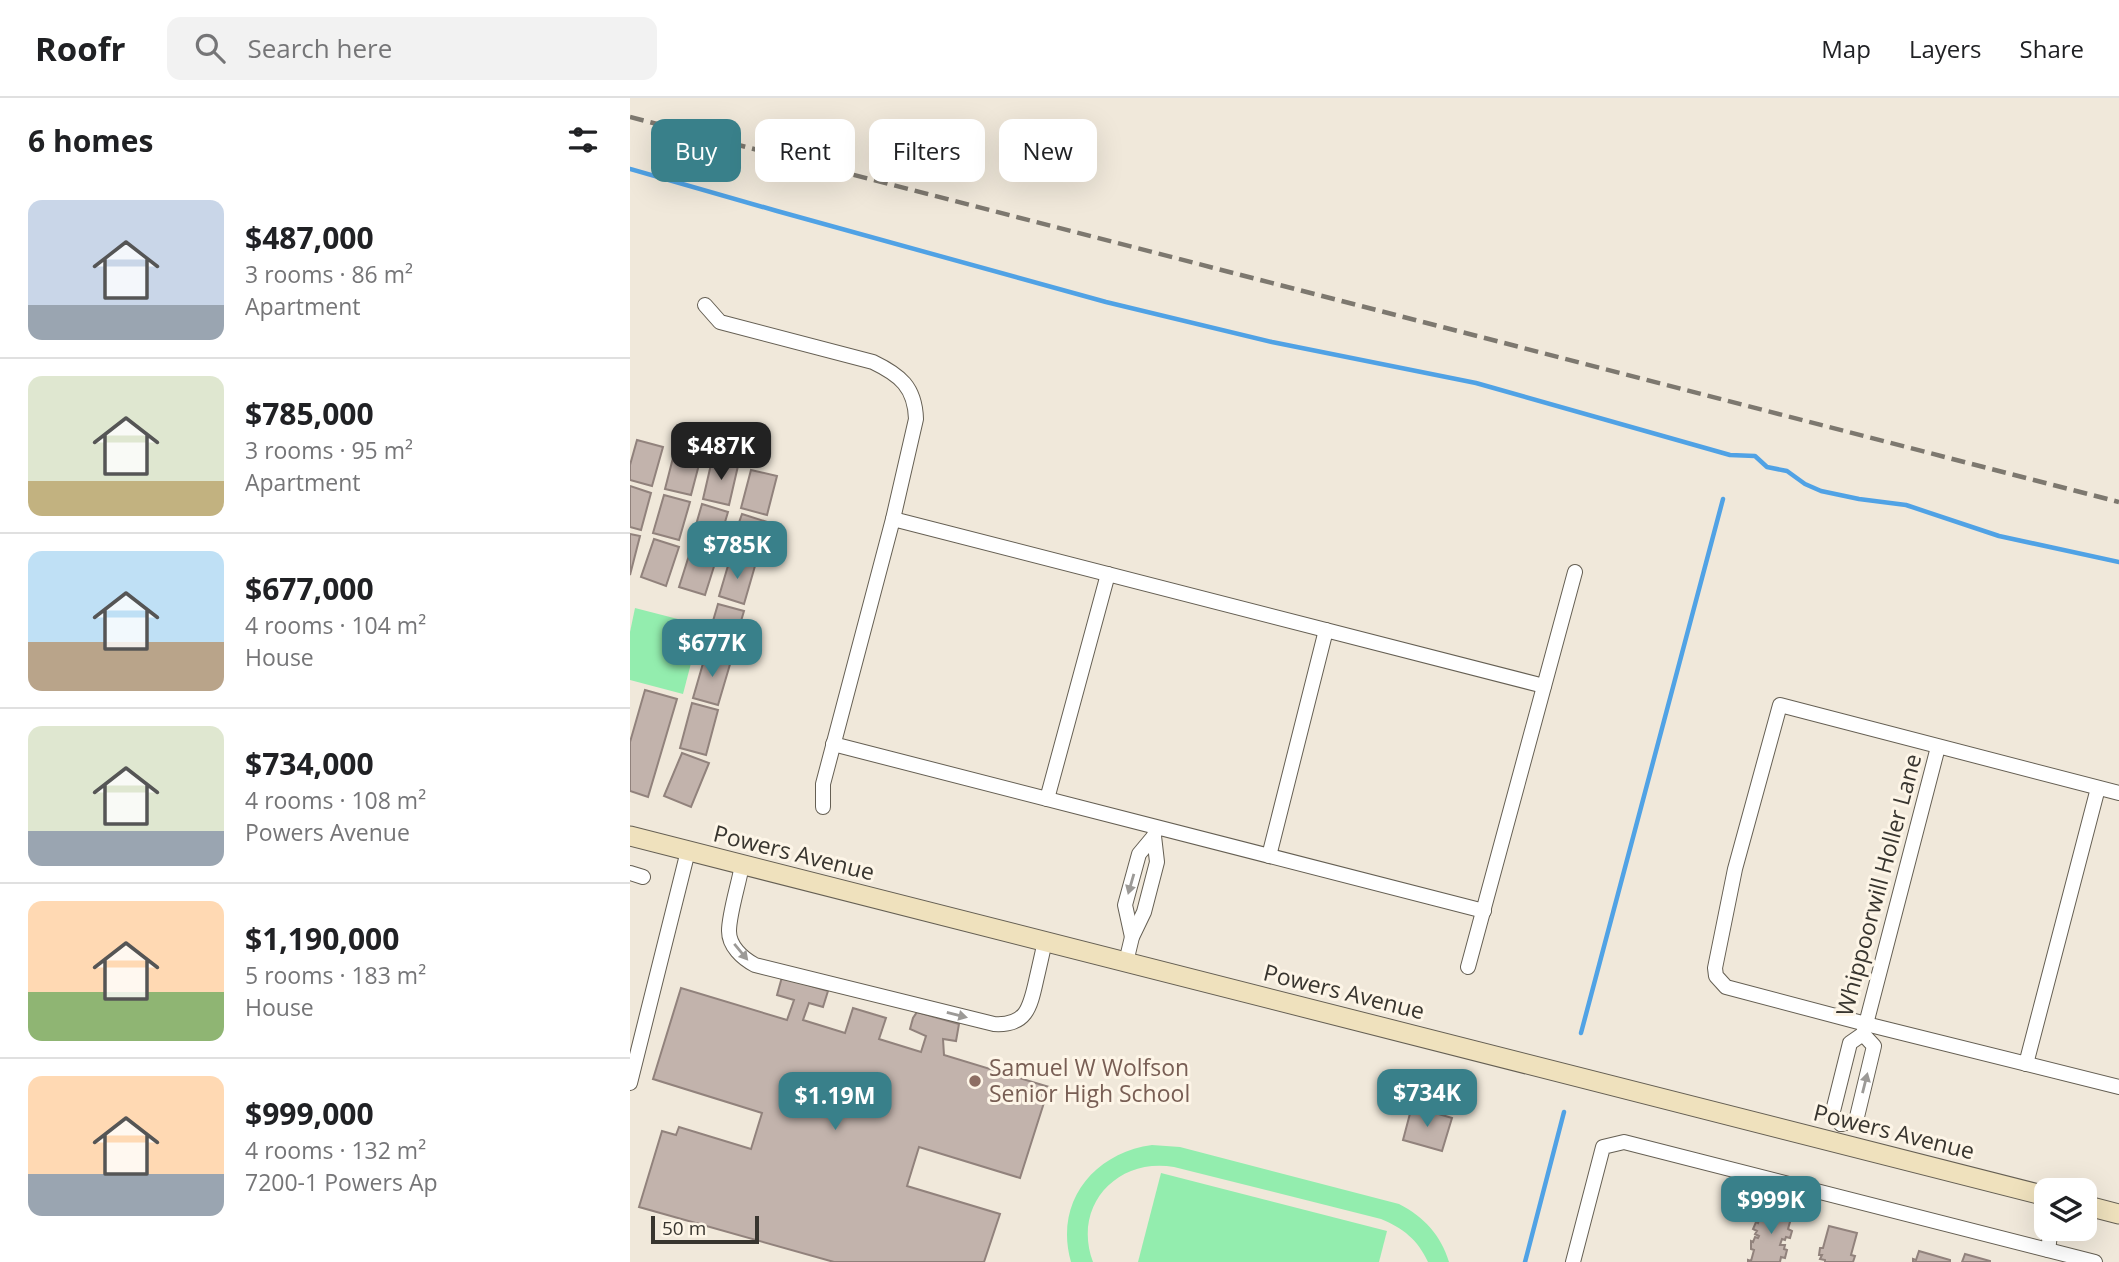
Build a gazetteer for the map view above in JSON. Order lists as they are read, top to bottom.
{
  "streets": {
    "street": ["Powers Avenue", "Whippoorwill Holler Lane"]
  },
  "crossings": [
    ["Powers Avenue", "Whippoorwill Holler Lane"]
  ],
  "places": ["Samuel W Wolfson Senior High School"],
  "scale_bar": "50 m",
  "page": {
    "header": "Roofr",
    "search": "Search here",
    "nav": ["Map", "Layers", "Share"],
    "heading": "6 homes",
    "chip": [
      "Buy",
      "Rent",
      "Filters",
      "New"
    ],
    "list": [
      {
        "name": "$487,000",
        "note": "3 rooms · 86 m² · Apartment"
      },
      {
        "name": "$785,000",
        "note": "3 rooms · 95 m² · Apartment"
      },
      {
        "name": "$677,000",
        "note": "4 rooms · 104 m² · House"
      },
      {
        "name": "$734,000",
        "note": "4 rooms · 108 m² · Powers Avenue"
      },
      {
        "name": "$1,190,000",
        "note": "5 rooms · 183 m² · House"
      },
      {
        "name": "$999,000",
        "note": "4 rooms · 132 m² · 7200-1 Powers Ap"
      }
    ],
    "price": [
      "$487K",
      "$785K",
      "$677K",
      "$734K",
      "$1.19M",
      "$999K"
    ],
    "scale": "50 m"
  }
}
